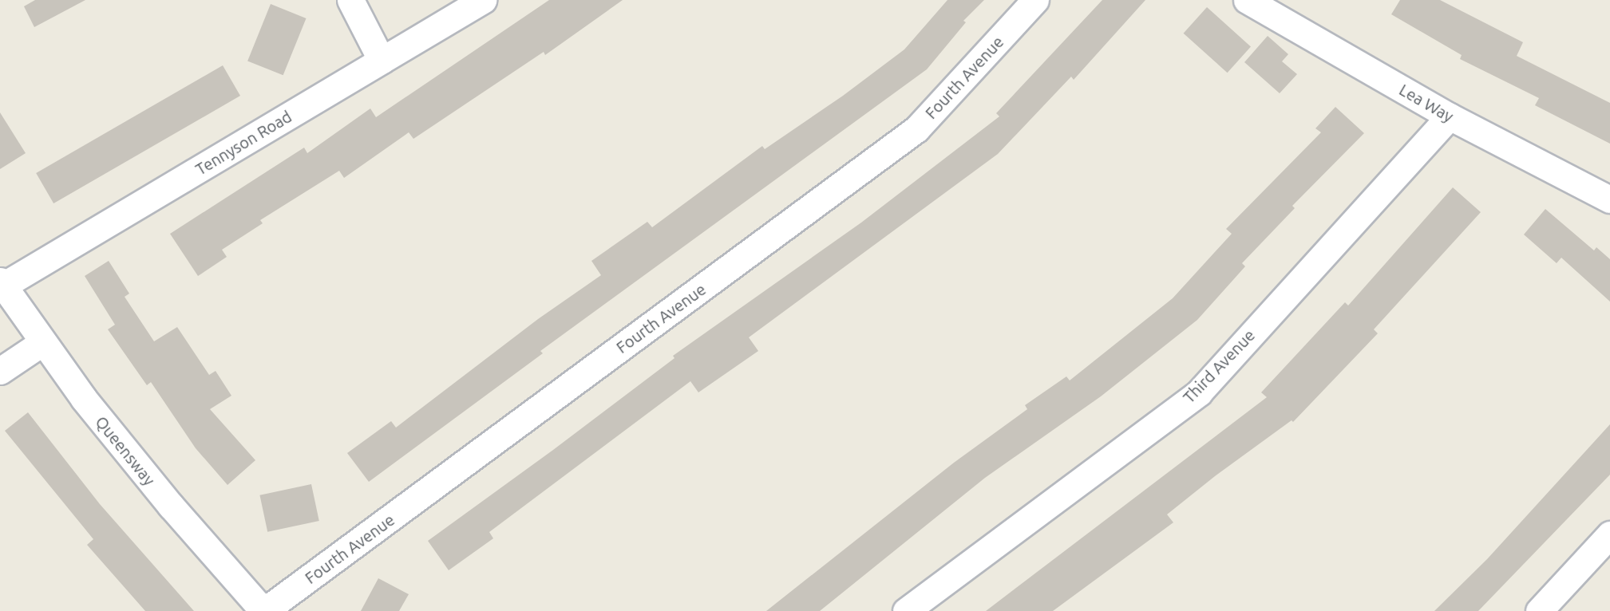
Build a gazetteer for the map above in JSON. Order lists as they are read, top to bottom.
{
  "streets": {
    "street": [
      "Fourth Avenue",
      "Lea Way",
      "Tennyson Road",
      "Third Avenue",
      "Queensway"
    ]
  },
  "crossings": [
    ["Fourth Avenue", "Queensway"],
    ["Lea Way", "Third Avenue"],
    ["Tennyson Road", "Queensway"]
  ]
}
